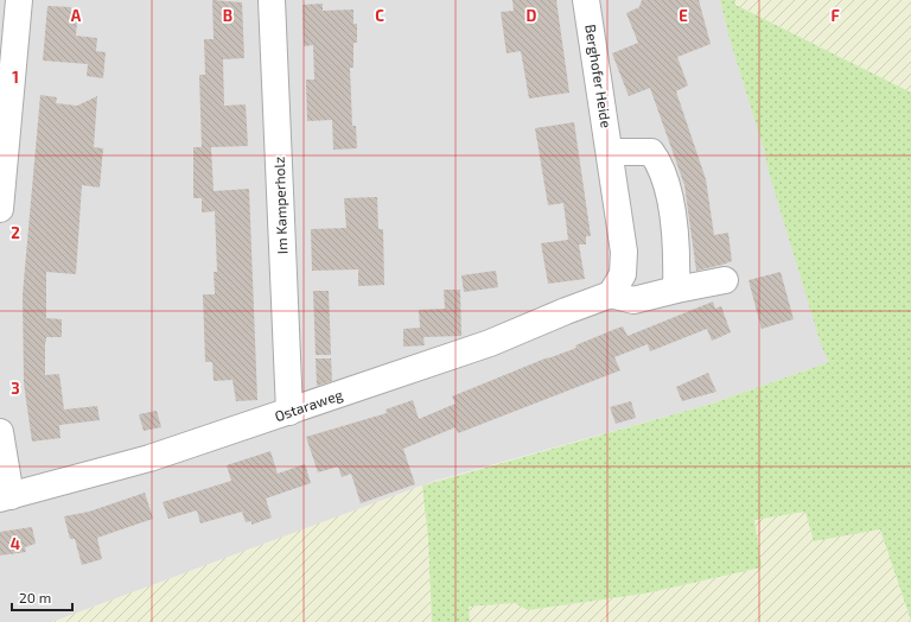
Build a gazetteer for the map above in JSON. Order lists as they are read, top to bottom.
{
  "streets": {
    "street": ["Berghofer Heide", "Im Kamperholz", "Ostaraweg"]
  },
  "crossings": [
    ["Berghofer Heide", "Ostaraweg"],
    ["Im Kamperholz", "Ostaraweg"]
  ],
  "scale_bar": "20 m",
  "grid": {
    "columns": [
      "A",
      "B",
      "C",
      "D",
      "E",
      "F"
    ],
    "rows": [
      "1",
      "2",
      "3",
      "4"
    ]
  }
}
